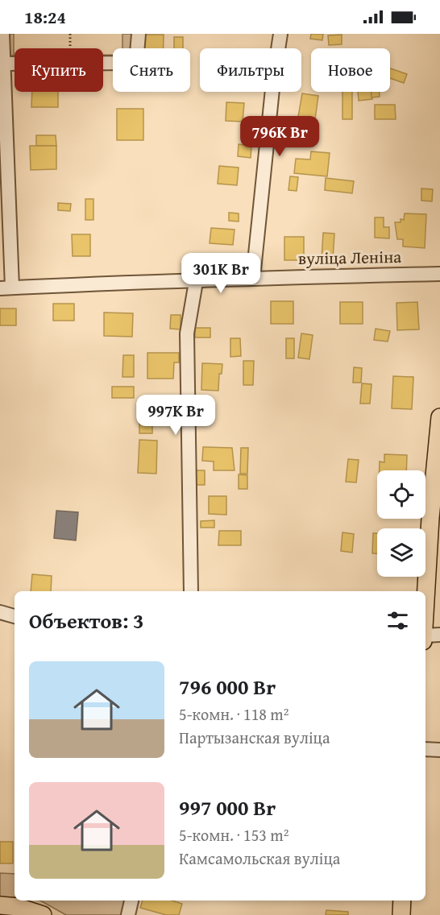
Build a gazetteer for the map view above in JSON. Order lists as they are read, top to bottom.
{
  "streets": {
    "street": ["вуліца Леніна"]
  },
  "page": {
    "status": "18:24",
    "chip": [
      "Купить",
      "Снять",
      "Фильтры",
      "Новое"
    ],
    "price": ["796K Br", "301K Br", "997K Br"],
    "heading": "Объектов: 3",
    "list": [
      {
        "name": "796 000 Br",
        "note": "5-комн. · 118 m² · Партызанская вуліца"
      },
      {
        "name": "997 000 Br",
        "note": "5-комн. · 153 m² · Камсамольская вуліца"
      }
    ]
  }
}
